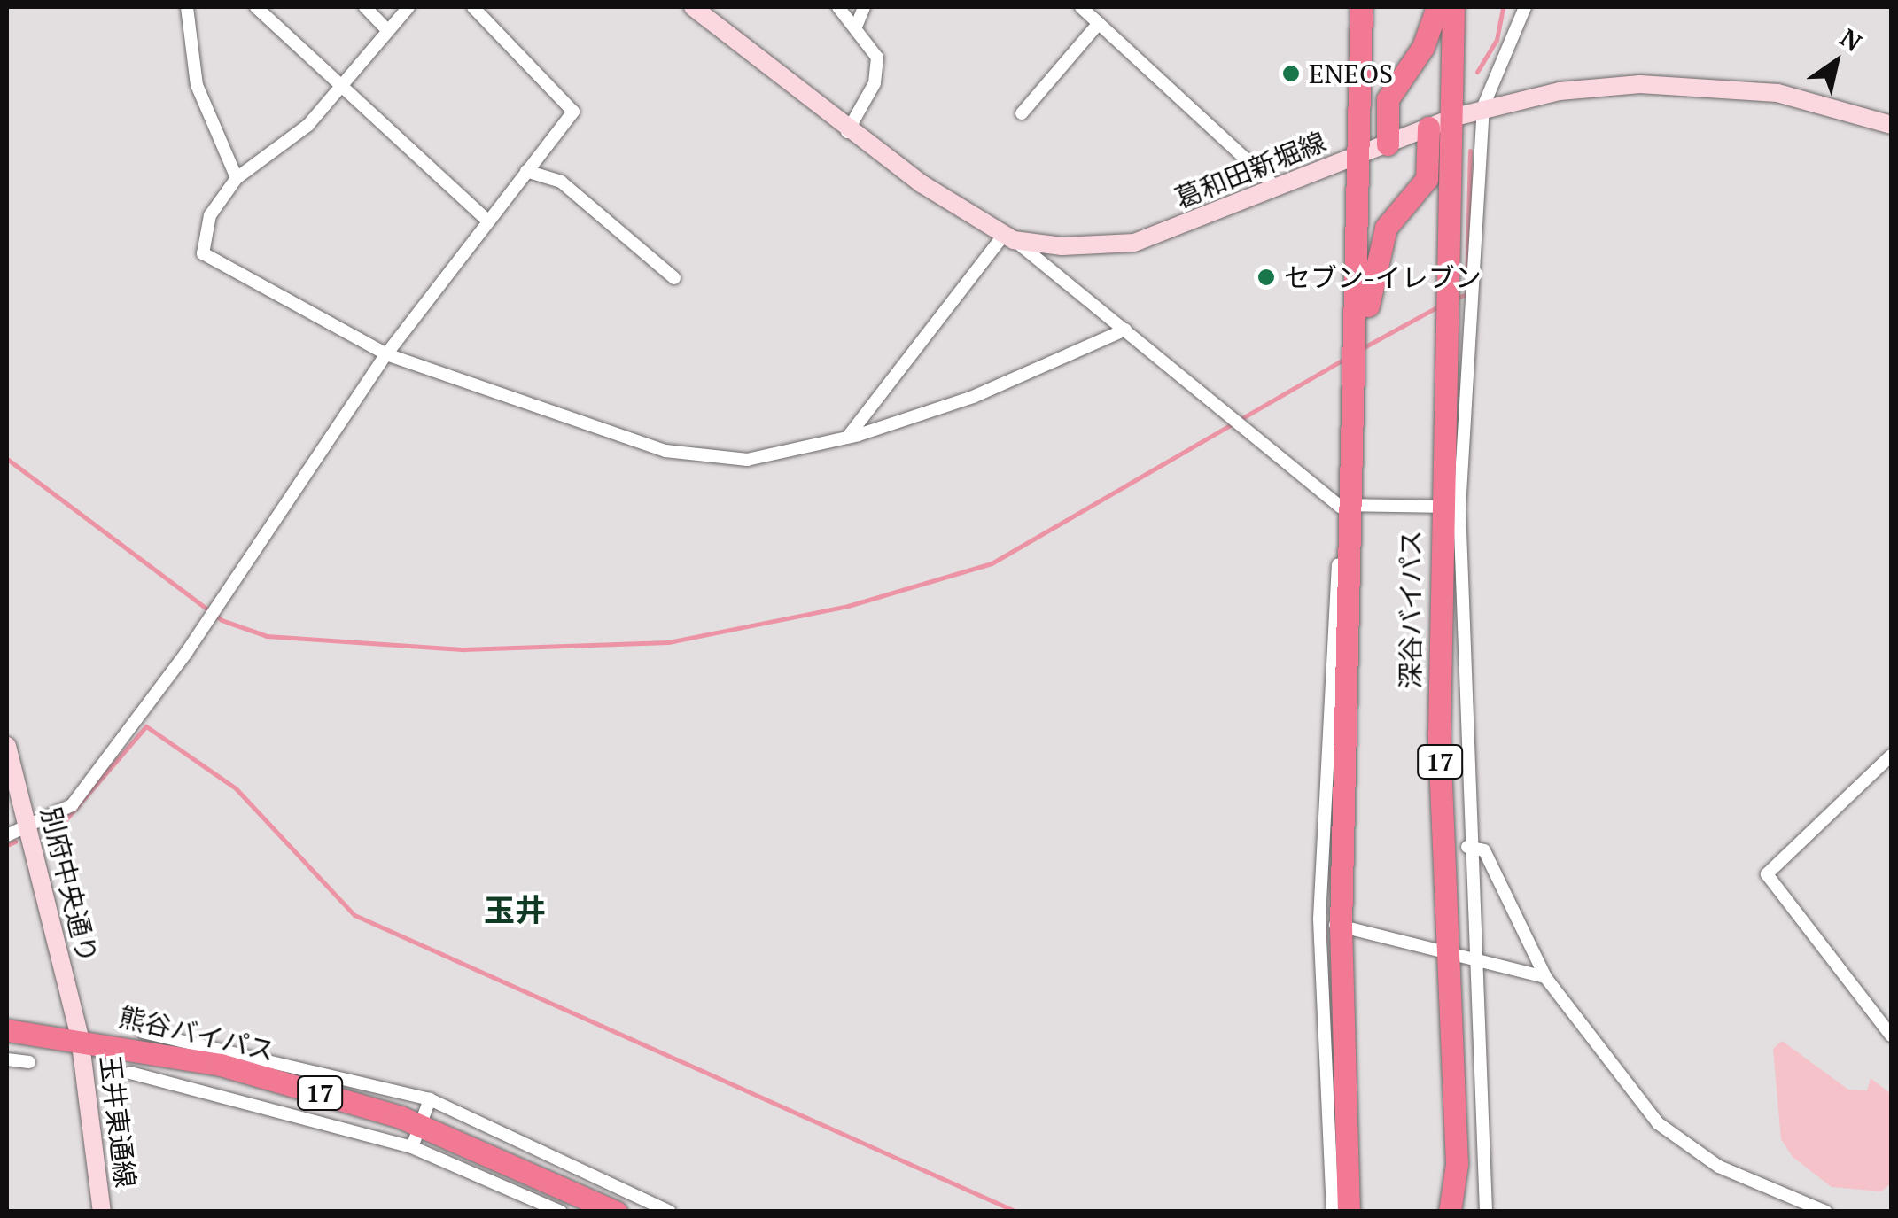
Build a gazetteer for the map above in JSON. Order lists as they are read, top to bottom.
{
  "streets": {
    "highway": ["深谷バイパス", "17", "熊谷バイパス"],
    "main road": ["葛和田新堀線", "別府中央通り", "玉井東通線"]
  },
  "crossings": [
    ["葛和田新堀線", "深谷バイパス"],
    ["別府中央通り", "熊谷バイパス"],
    ["別府中央通り", "玉井東通線"],
    ["熊谷バイパス", "玉井東通線"]
  ],
  "districts": ["玉井"],
  "places": ["ENEOS", "セブン-イレブン"],
  "north": "top right"
}
